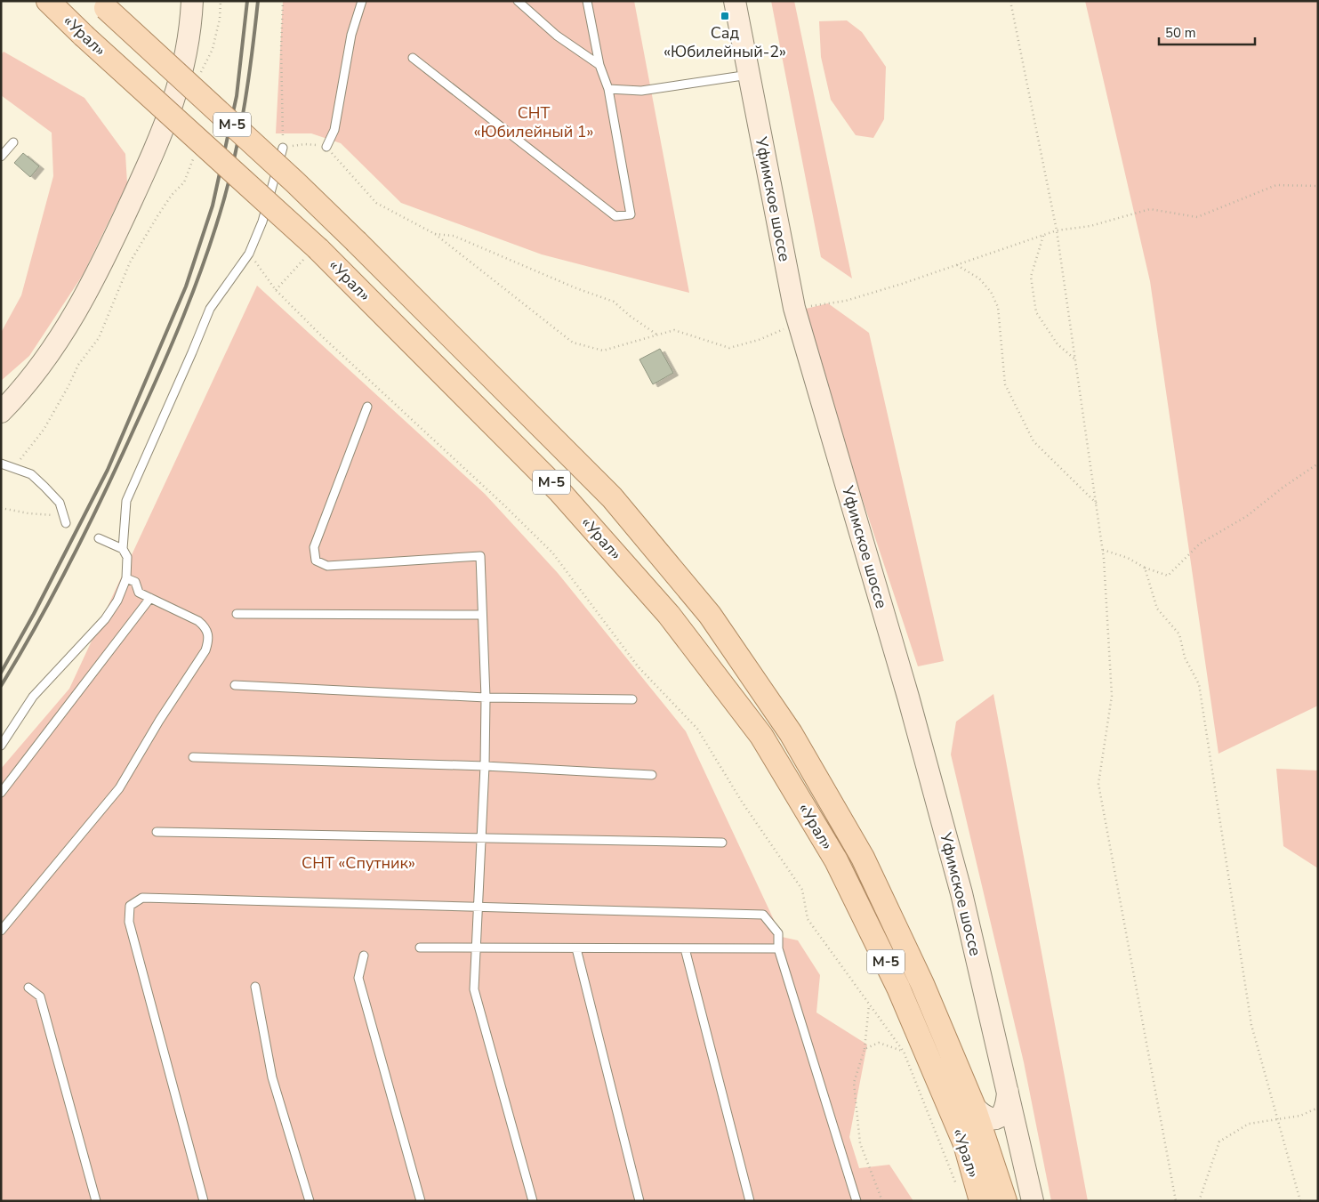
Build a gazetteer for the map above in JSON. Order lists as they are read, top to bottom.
{
  "streets": {
    "main road": ["«Урал»", "М-5", "Уфимское шоссе"]
  },
  "parks": ["СНТ «Юбилейный 1»", "СНТ «Спутник»"],
  "places": {
    "transit": ["Сад «Юбилейный-2»"]
  },
  "scale_bar": "50 m"
}
